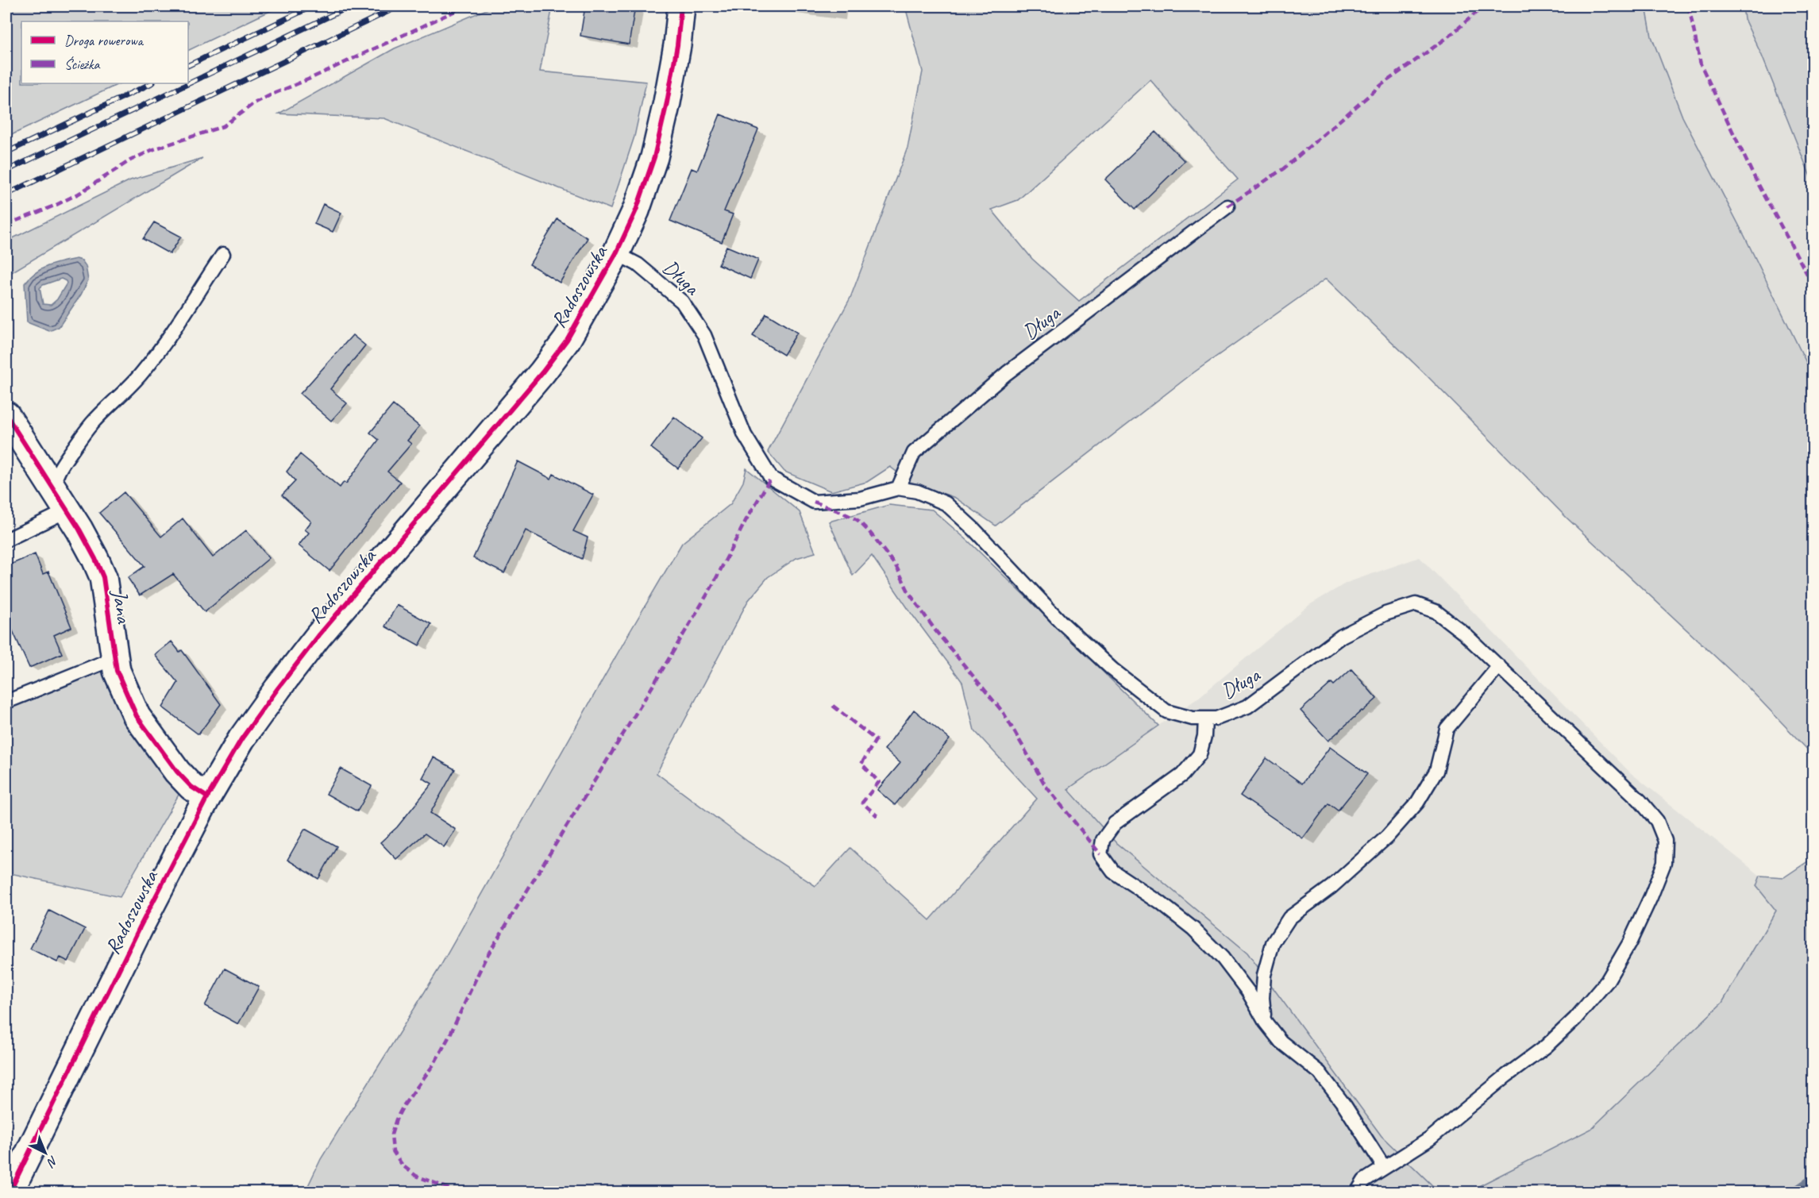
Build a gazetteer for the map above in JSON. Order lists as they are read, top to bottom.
{
  "streets": {
    "street": ["Radoszowska", "Jana"],
    "lane": ["Długa"]
  },
  "crossings": [
    ["Długa", "Radoszowska"],
    ["Radoszowska", "Jana"]
  ],
  "legend": ["Droga rowerowa", "Ścieżka"],
  "north": "bottom right"
}
